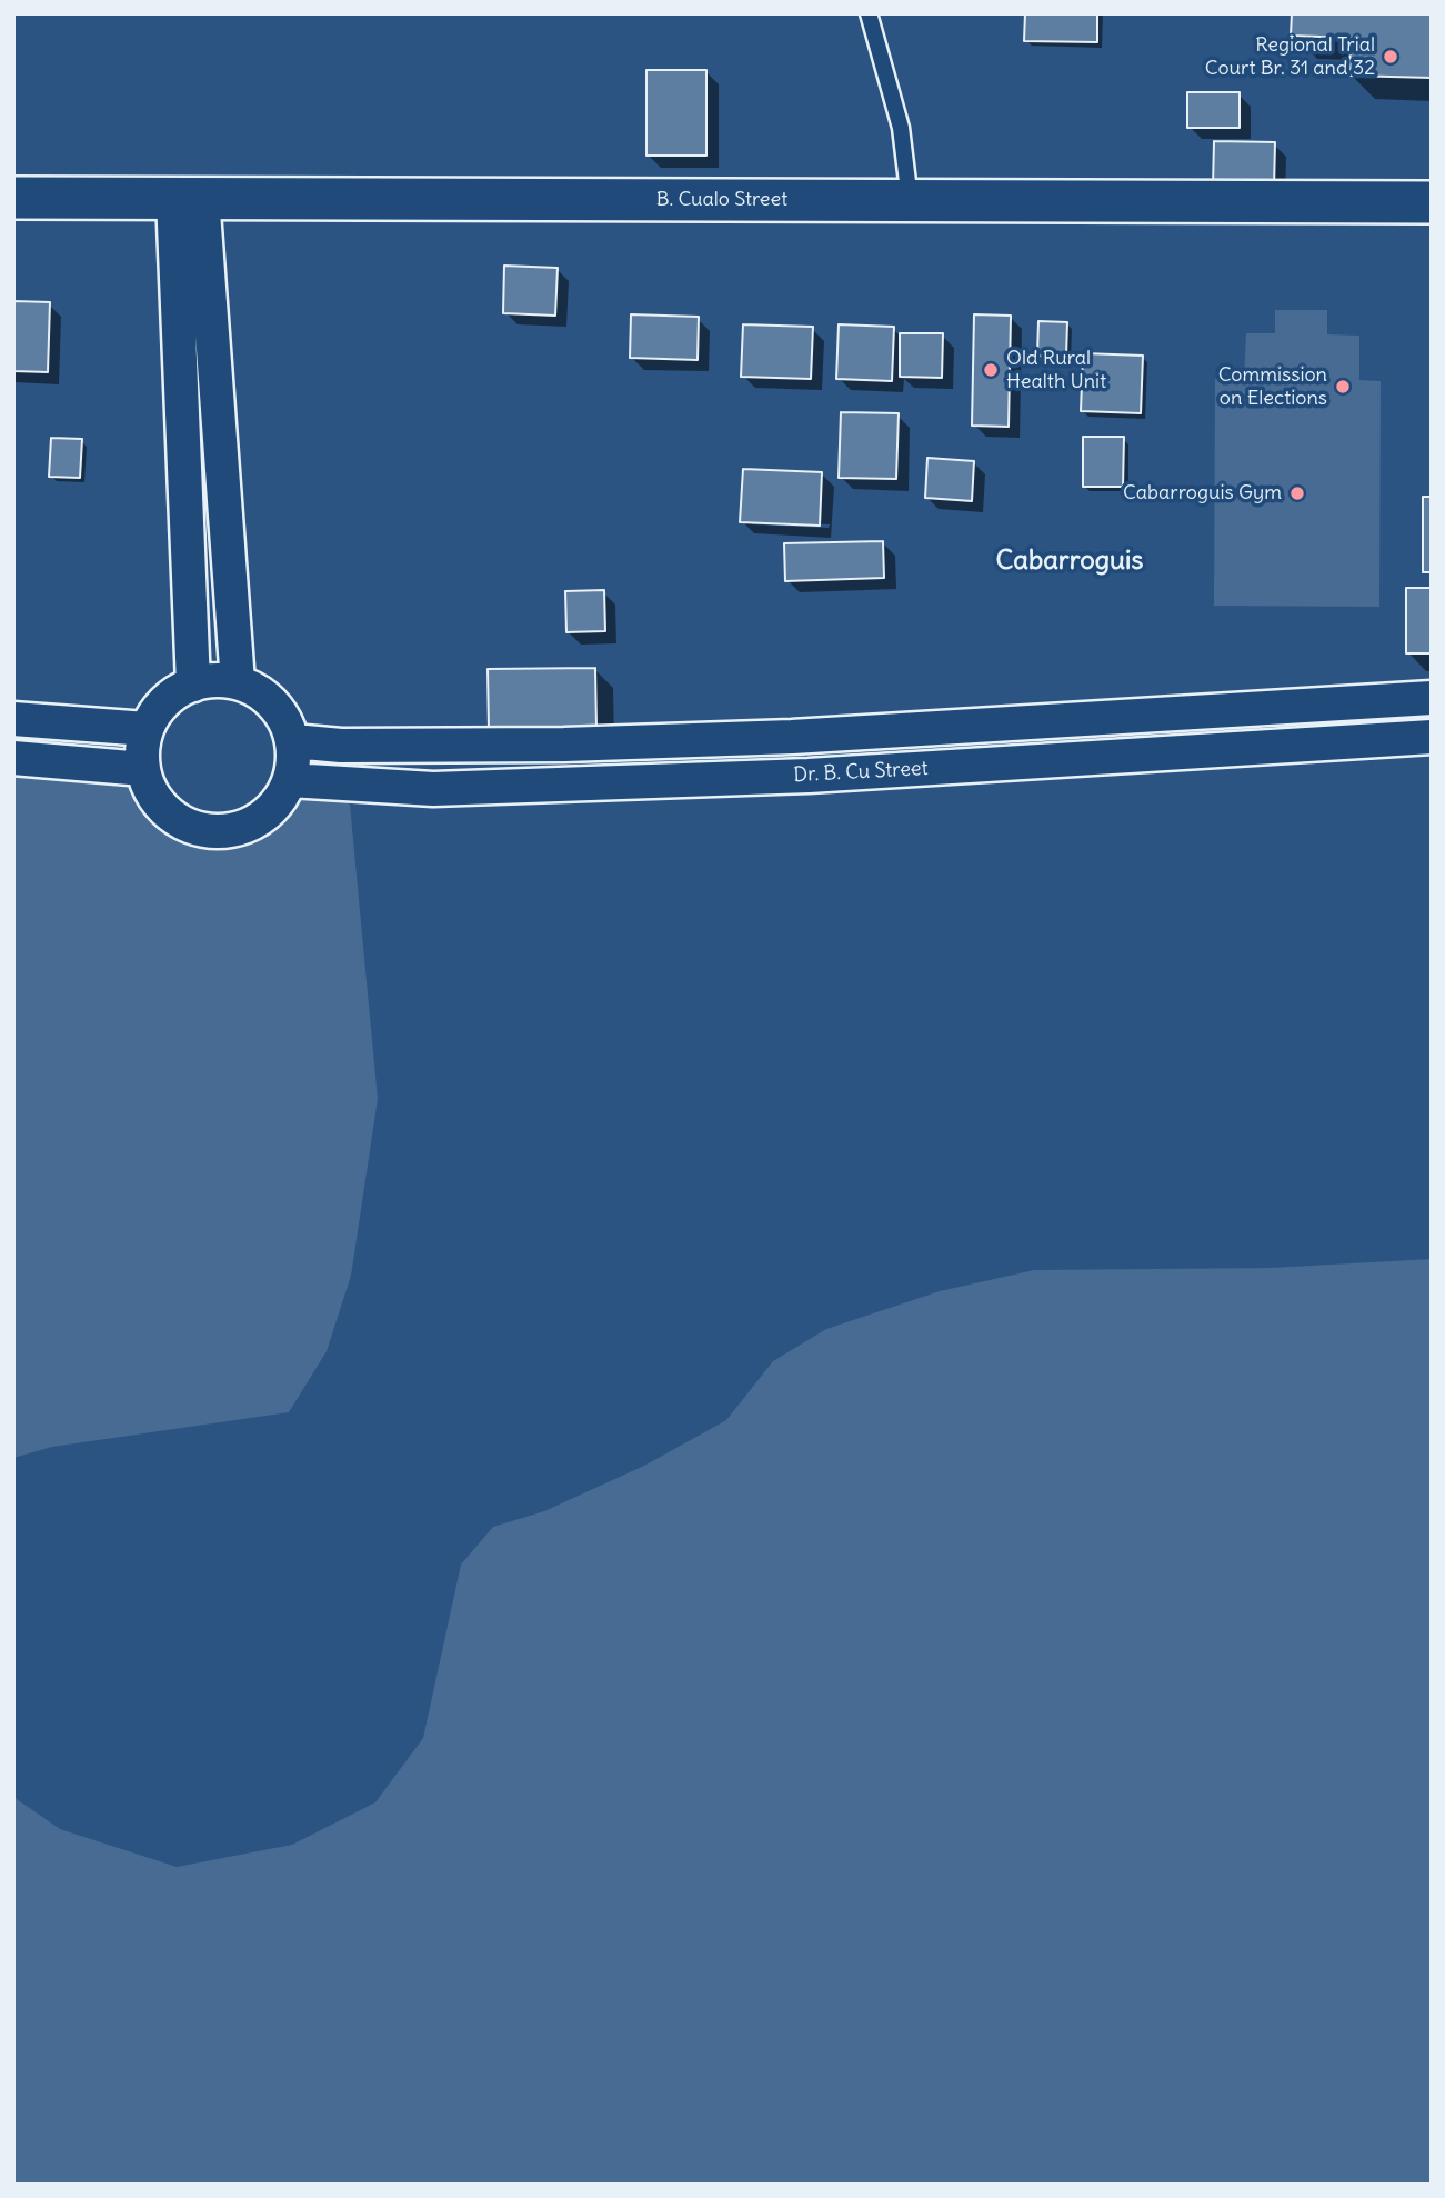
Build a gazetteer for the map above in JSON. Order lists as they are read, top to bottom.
{
  "streets": {
    "street": ["B. Cualo Street", "Dr. B. Cu Street"]
  },
  "districts": ["Cabarroguis"],
  "places": [
    "Regional Trial Court Br. 31 and 32",
    "Old Rural Health Unit",
    "Commission on Elections",
    "Cabarroguis Gym"
  ]
}
